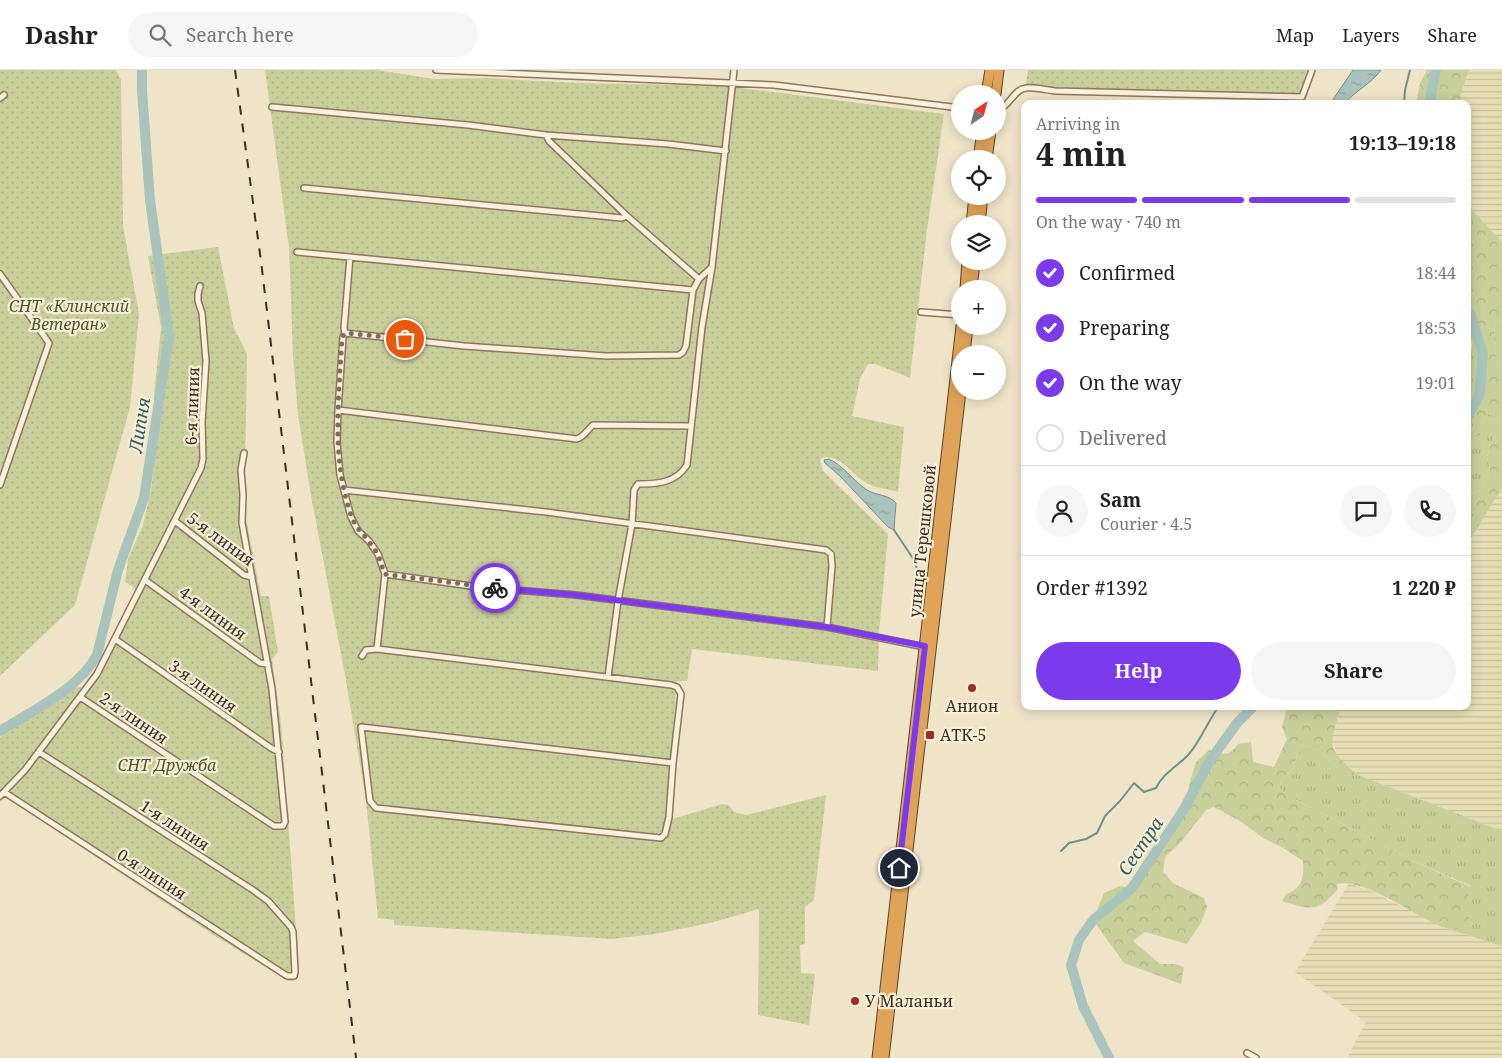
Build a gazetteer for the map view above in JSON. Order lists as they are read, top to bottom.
{
  "streets": {
    "highway": ["улица Терешковой"],
    "street": [
      "6-я линия",
      "5-я линия",
      "4-я линия",
      "3-я линия",
      "2-я линия",
      "1-я линия",
      "0-я линия"
    ]
  },
  "crossings": [
    ["6-я линия", "5-я линия"],
    ["6-я линия", "4-я линия"],
    ["6-я линия", "3-я линия"],
    ["6-я линия", "2-я линия"],
    ["6-я линия", "1-я линия"],
    ["6-я линия", "0-я линия"],
    ["3-я линия", "2-я линия"],
    ["1-я линия", "0-я линия"]
  ],
  "water": ["Липня", "Сестра"],
  "parks": ["СНТ «Клинский Ветеран»", "СНТ Дружба"],
  "places": {
    "other": ["Анион", "У Маланьи"],
    "transit": ["АТК-5"]
  },
  "north": "top right",
  "page": {
    "header": "Dashr",
    "search": "Search here",
    "nav": ["Map", "Layers", "Share"],
    "map_buttons": ["+", "−"],
    "heading": ["4 min", "Arriving in", "19:13–19:18"],
    "panel": [
      "Sam",
      "Courier · 4.5",
      "Order #1392",
      "1 220 ₽"
    ],
    "bar": "On the way · 740 m",
    "list": [
      ["Confirmed", "18:44"],
      ["Preparing", "18:53"],
      ["On the way", "19:01"],
      "Delivered"
    ],
    "buttons": ["Help", "Share"]
  }
}
